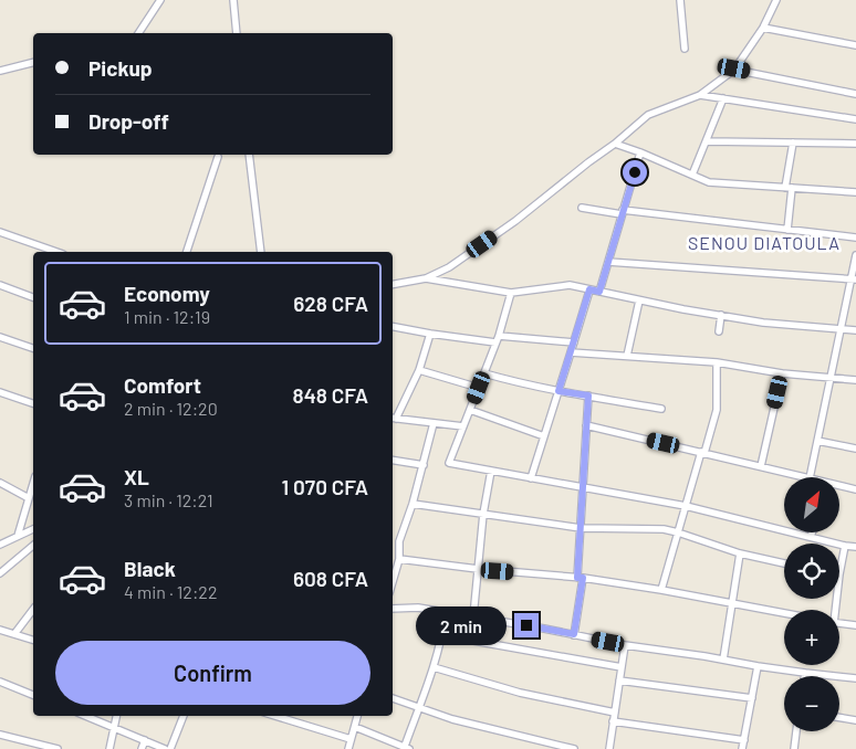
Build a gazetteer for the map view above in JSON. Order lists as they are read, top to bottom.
{
  "districts": ["SENOU DIATOULA"],
  "north": "top right",
  "page": {
    "banner": ["Pickup", "Drop-off"],
    "list": [
      {
        "name": "Economy",
        "note": "1 min · 12:19",
        "value": "628 CFA"
      },
      {
        "name": "Comfort",
        "note": "2 min · 12:20",
        "value": "848 CFA"
      },
      {
        "name": "XL",
        "note": "3 min · 12:21",
        "value": "1 070 CFA"
      },
      {
        "name": "Black",
        "note": "4 min · 12:22",
        "value": "608 CFA"
      }
    ],
    "map_buttons": ["+", "−"],
    "bubble": "2 min",
    "buttons": "Confirm"
  }
}
